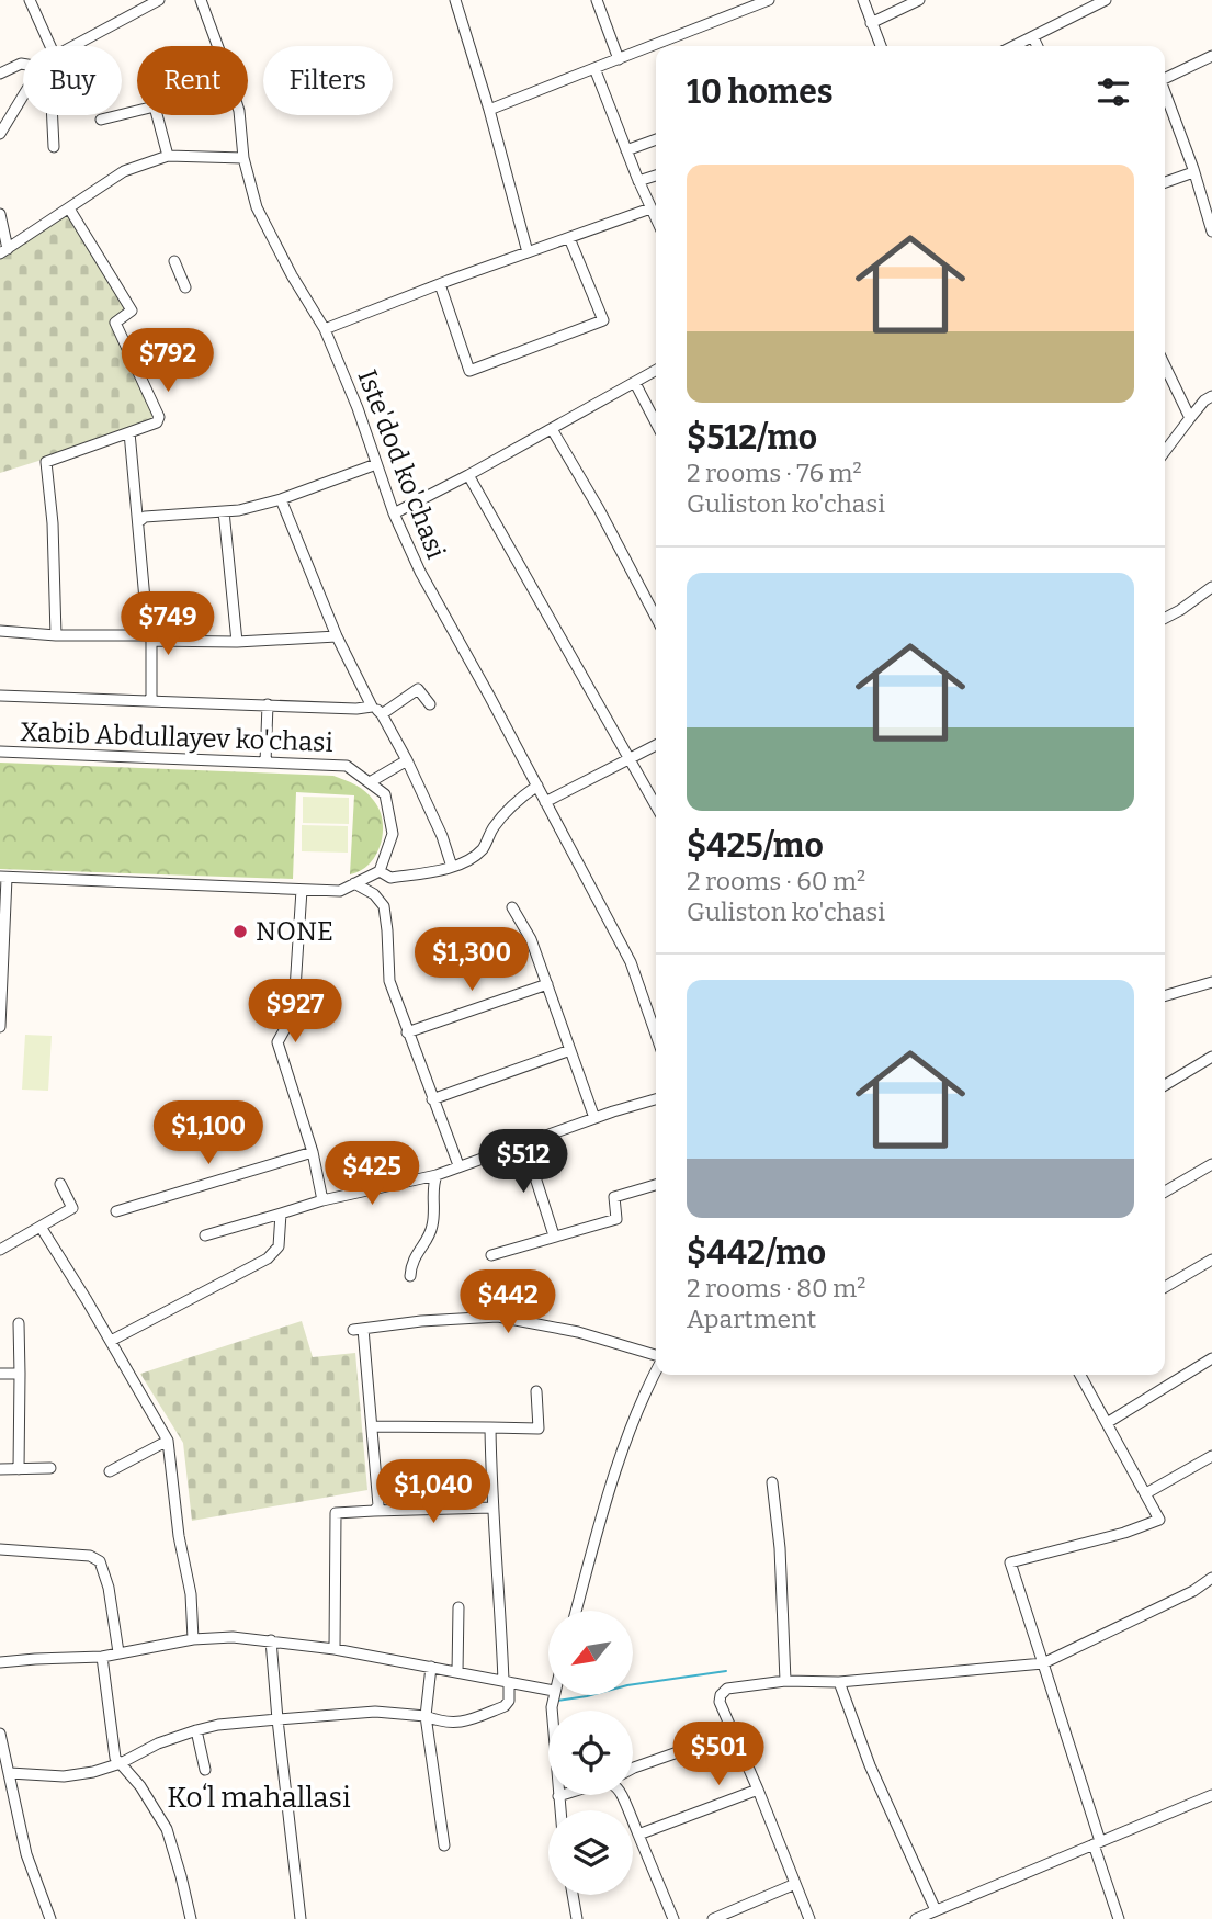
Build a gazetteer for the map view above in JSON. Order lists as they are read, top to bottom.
{
  "streets": {
    "street": ["Iste'dod ko'chasi", "Xabib Abdullayev ko'chasi"]
  },
  "districts": ["Koʻl mahallasi"],
  "places": ["NONE"],
  "north": "bottom left",
  "page": {
    "chip": ["Buy", "Rent", "Filters"],
    "heading": "10 homes",
    "list": [
      {
        "name": "$512/mo",
        "note": "2 rooms · 76 m² · Guliston ko'chasi"
      },
      {
        "name": "$425/mo",
        "note": "2 rooms · 60 m² · Guliston ko'chasi"
      },
      {
        "name": "$442/mo",
        "note": "2 rooms · 80 m² · Apartment"
      }
    ],
    "price": [
      "$792",
      "$749",
      "$1,300",
      "$927",
      "$1,100",
      "$512",
      "$425",
      "$442",
      "$1,040",
      "$501"
    ]
  }
}
